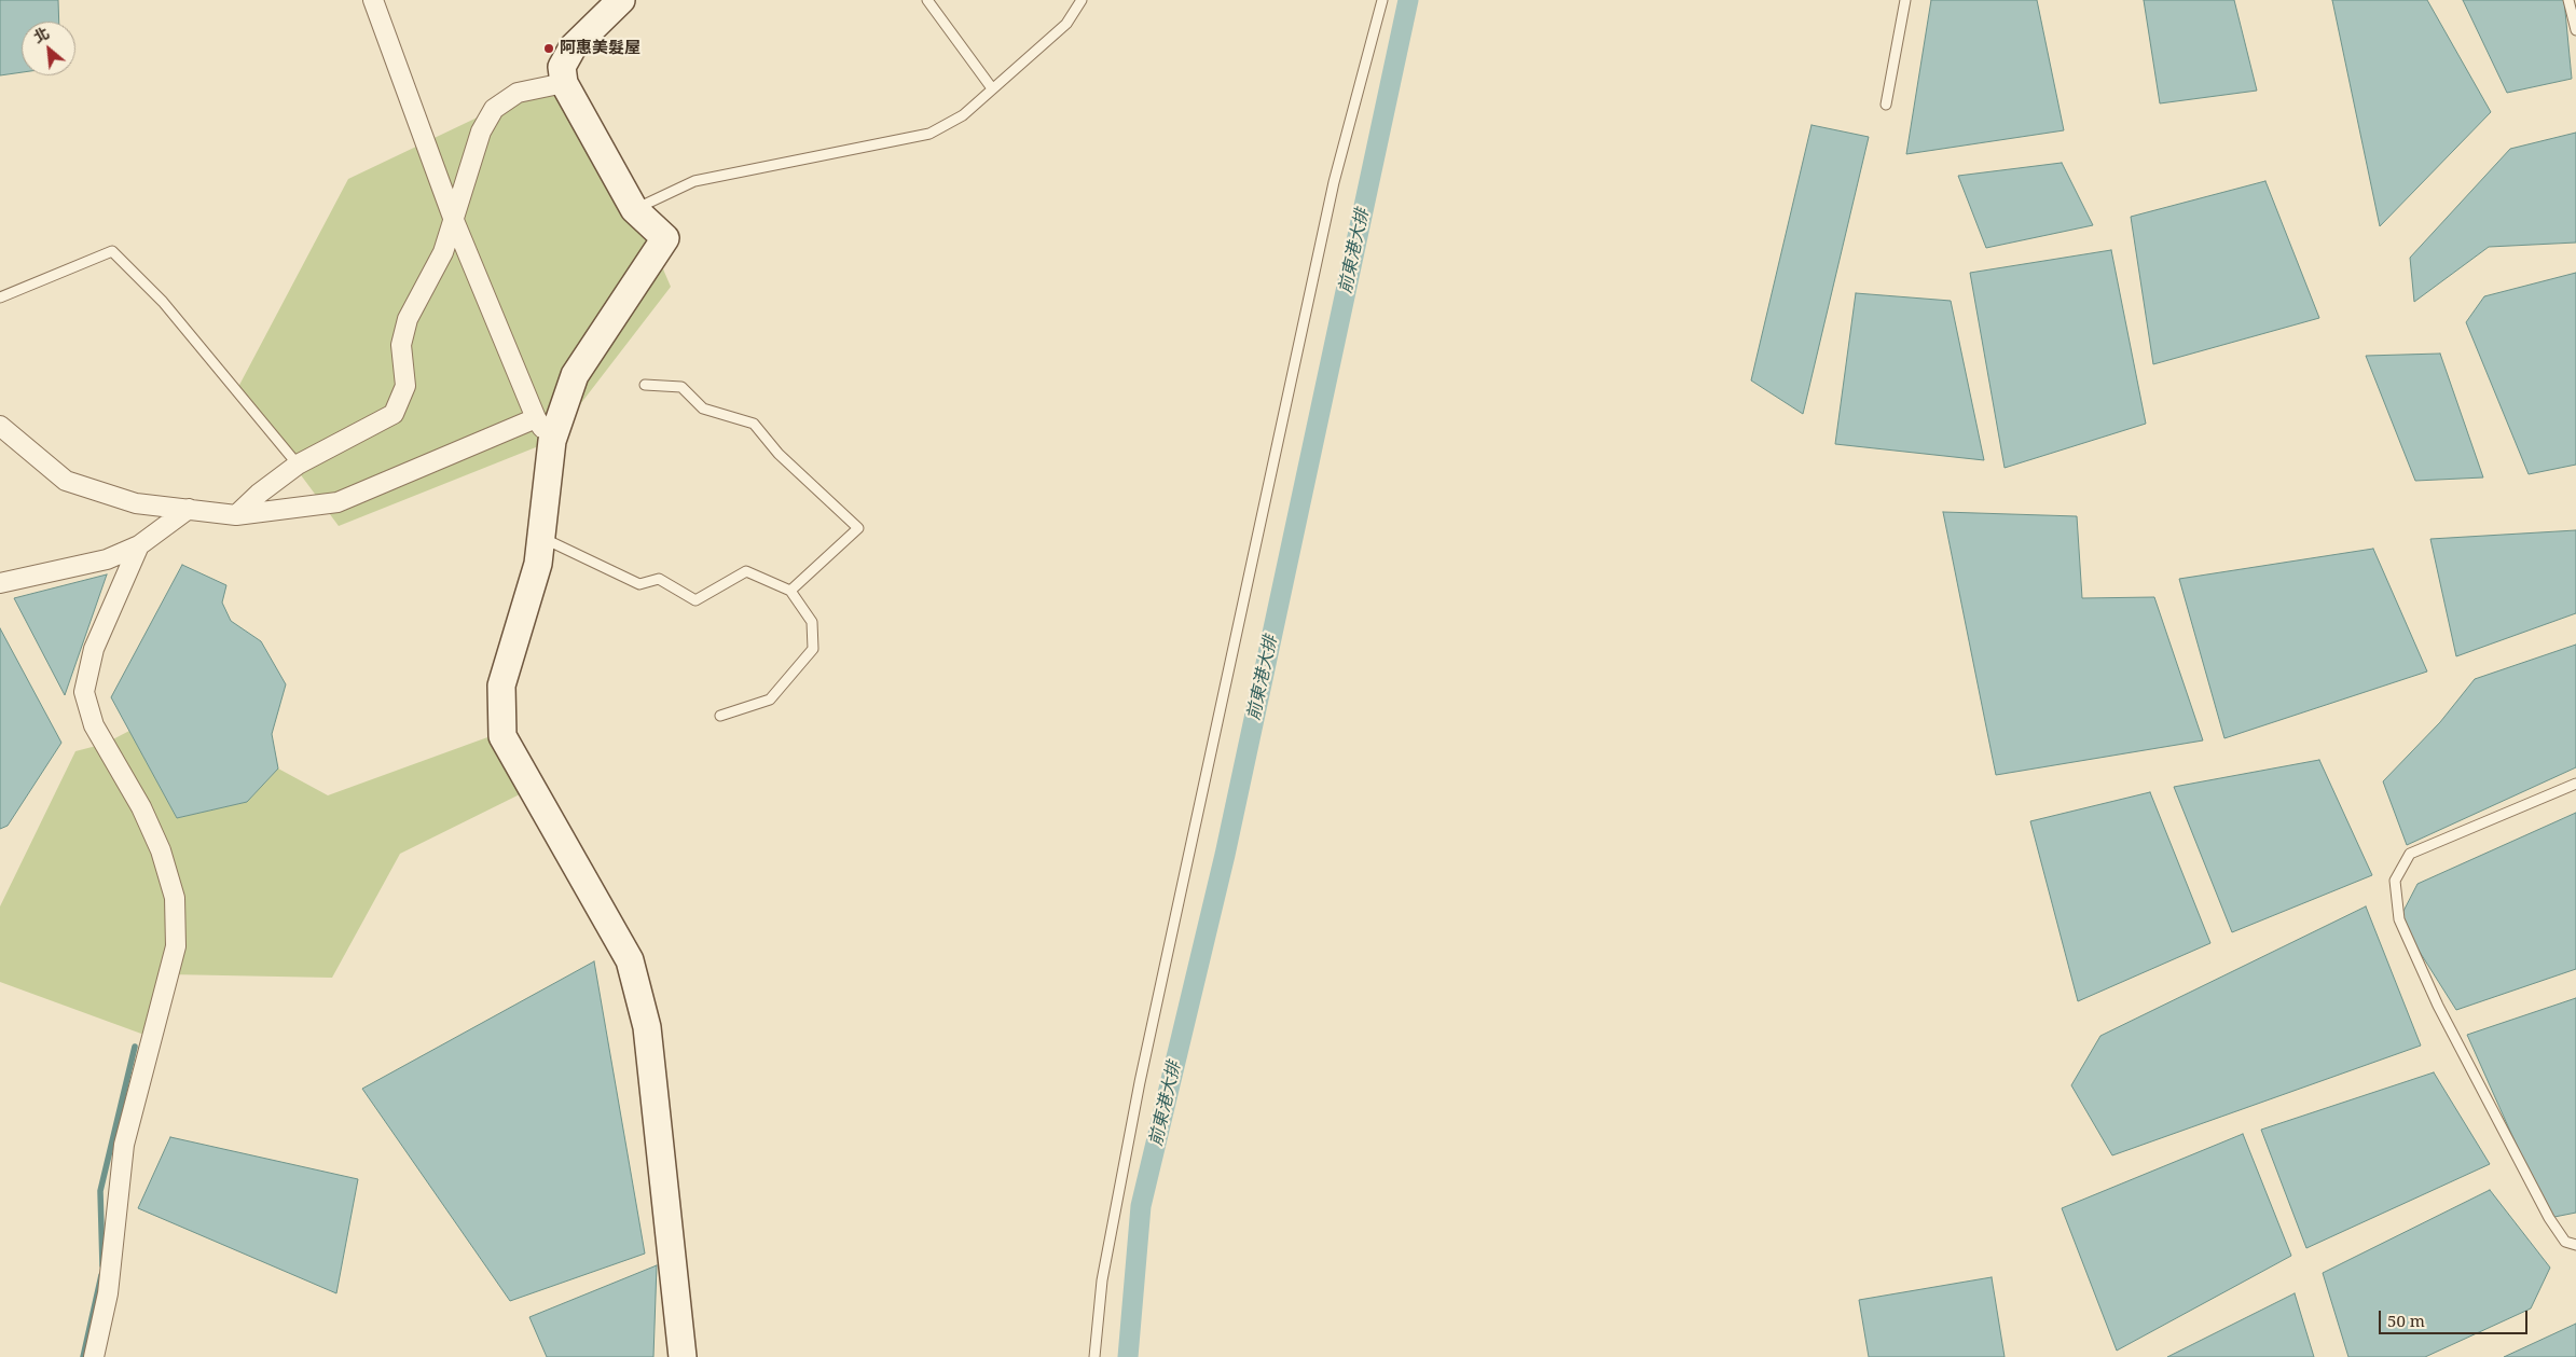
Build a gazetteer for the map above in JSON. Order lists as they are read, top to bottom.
{
  "water": ["前東港大排"],
  "places": ["阿惠美髮屋"],
  "scale_bar": "50 m",
  "north": "top left"
}
